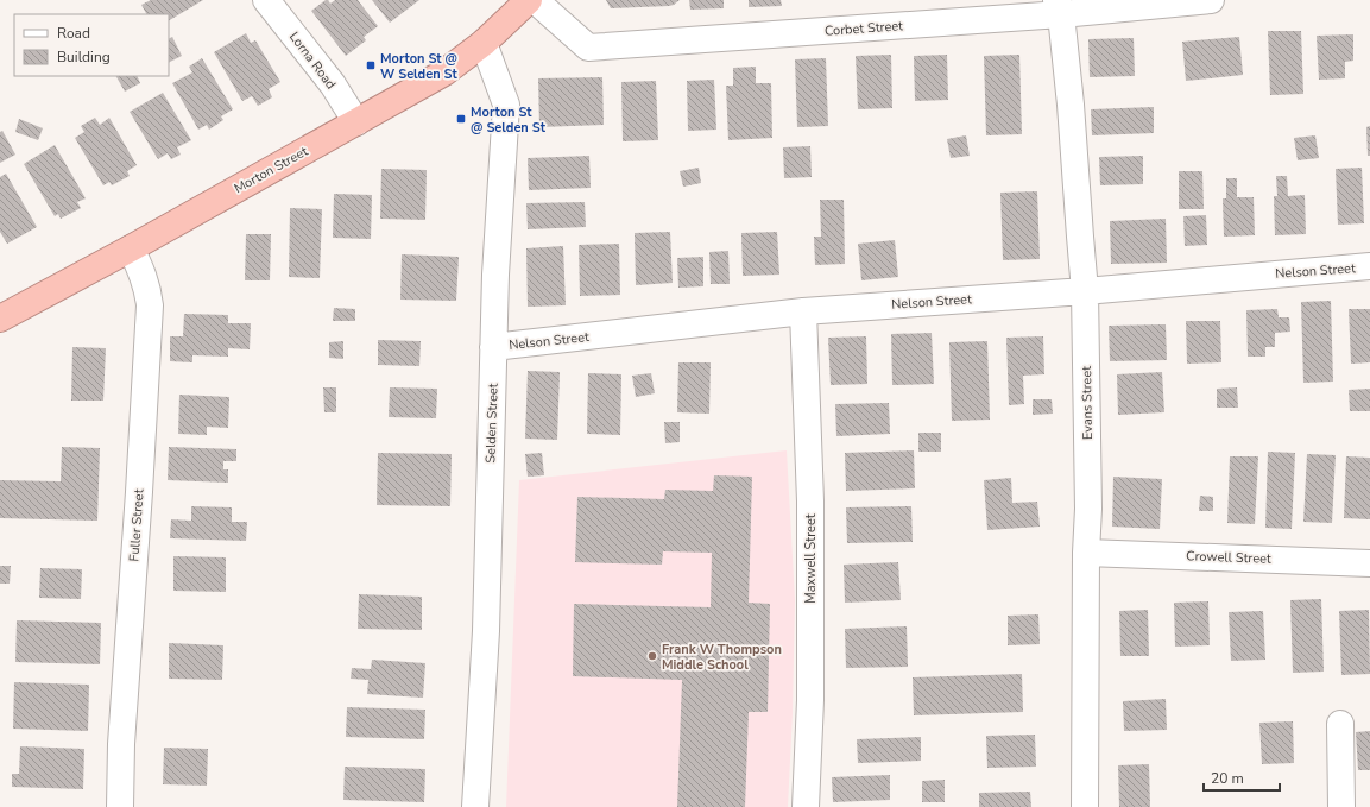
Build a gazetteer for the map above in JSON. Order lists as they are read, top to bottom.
{
  "streets": {
    "highway": ["Morton Street"],
    "street": [
      "Corbet Street",
      "Lorna Road",
      "Nelson Street",
      "Evans Street",
      "Selden Street",
      "Fuller Street",
      "Crowell Street",
      "Maxwell Street"
    ]
  },
  "crossings": [
    ["Corbet Street", "Evans Street"],
    ["Lorna Road", "Morton Street"],
    ["Morton Street", "Selden Street"],
    ["Morton Street", "Fuller Street"],
    ["Nelson Street", "Evans Street"],
    ["Nelson Street", "Selden Street"],
    ["Nelson Street", "Maxwell Street"],
    ["Evans Street", "Crowell Street"]
  ],
  "places": {
    "transit": ["Morton St @ W Selden St", "Morton St @ Selden St"],
    "other": ["Frank W Thompson Middle School"]
  },
  "legend": ["Road", "Building"],
  "scale_bar": "20 m"
}
